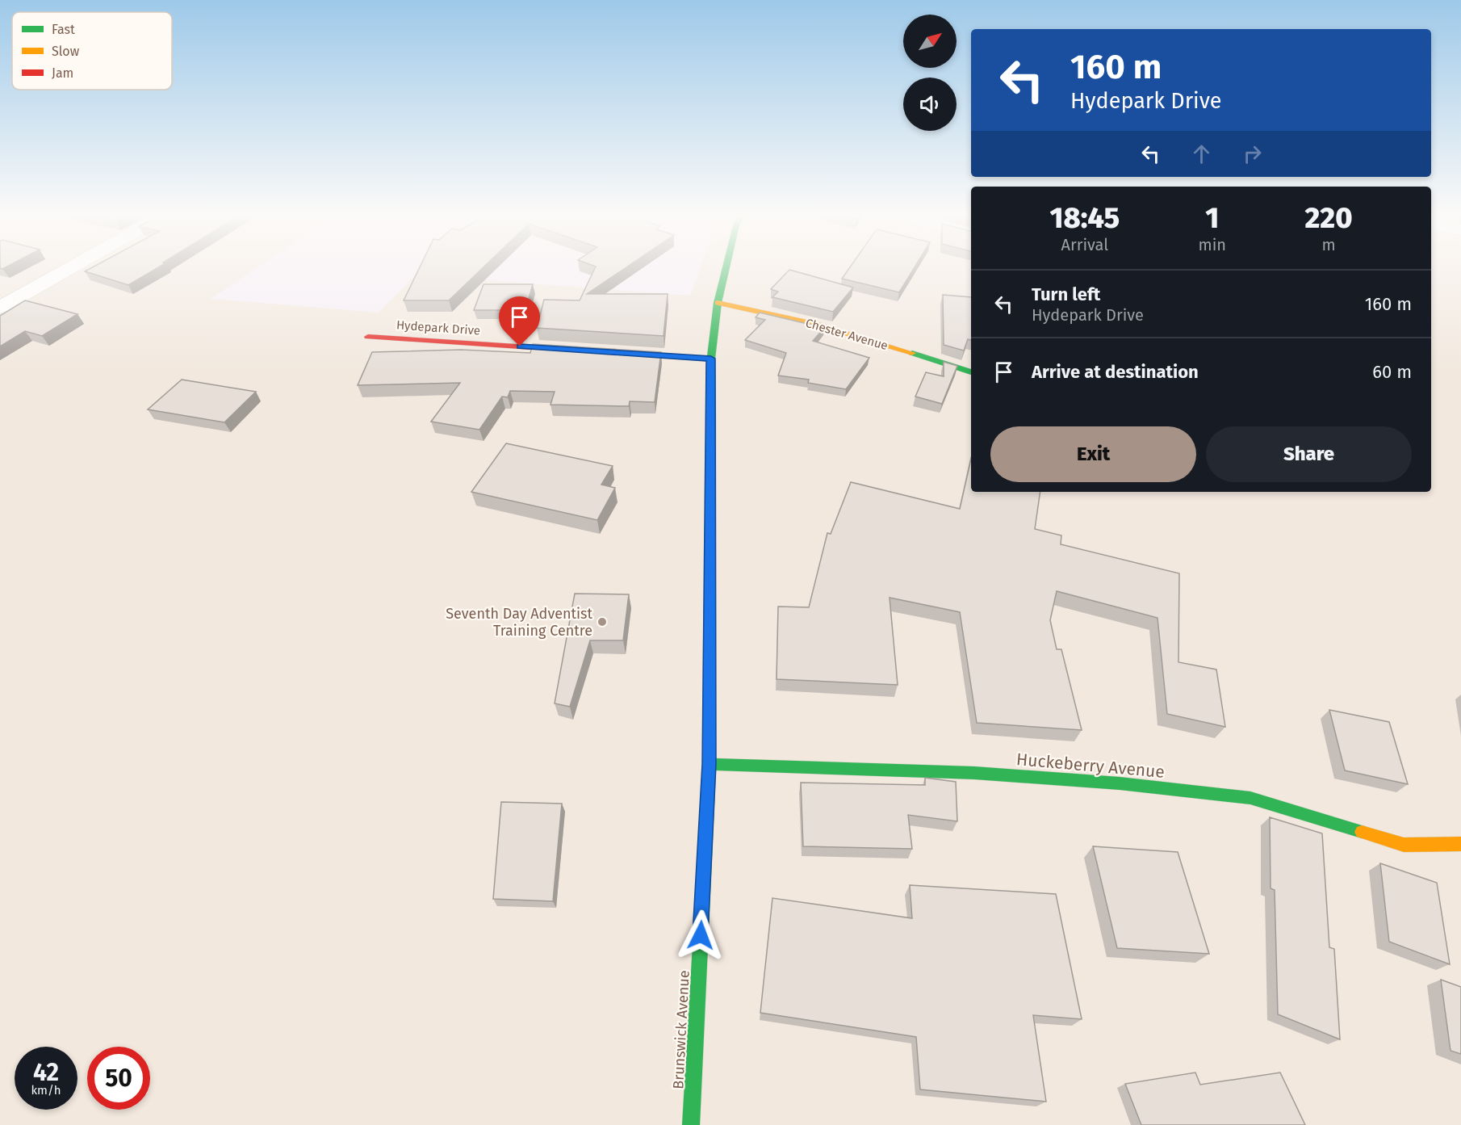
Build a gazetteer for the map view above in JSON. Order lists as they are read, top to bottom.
{
  "streets": {
    "street": [
      "Hydepark Drive",
      "Chester Avenue",
      "Huckeberry Avenue",
      "Brunswick Avenue"
    ]
  },
  "crossings": [
    ["Chester Avenue", "Brunswick Avenue"],
    ["Huckeberry Avenue", "Brunswick Avenue"]
  ],
  "places": ["Seventh Day Adventist Training Centre"],
  "legend": ["Fast", "Slow", "Jam"],
  "north": "top right",
  "page": {
    "turn": ["160 m", "Hydepark Drive"],
    "eta": [
      "18:45",
      "Arrival",
      "1",
      "min",
      "220",
      "m"
    ],
    "list": [
      {
        "name": "Turn left",
        "note": "Hydepark Drive",
        "value": "160 m"
      },
      {
        "name": "Arrive at destination",
        "value": "60 m"
      }
    ],
    "buttons": ["Exit", "Share"],
    "speed": "42 km/h",
    "limit": "50"
  }
}
